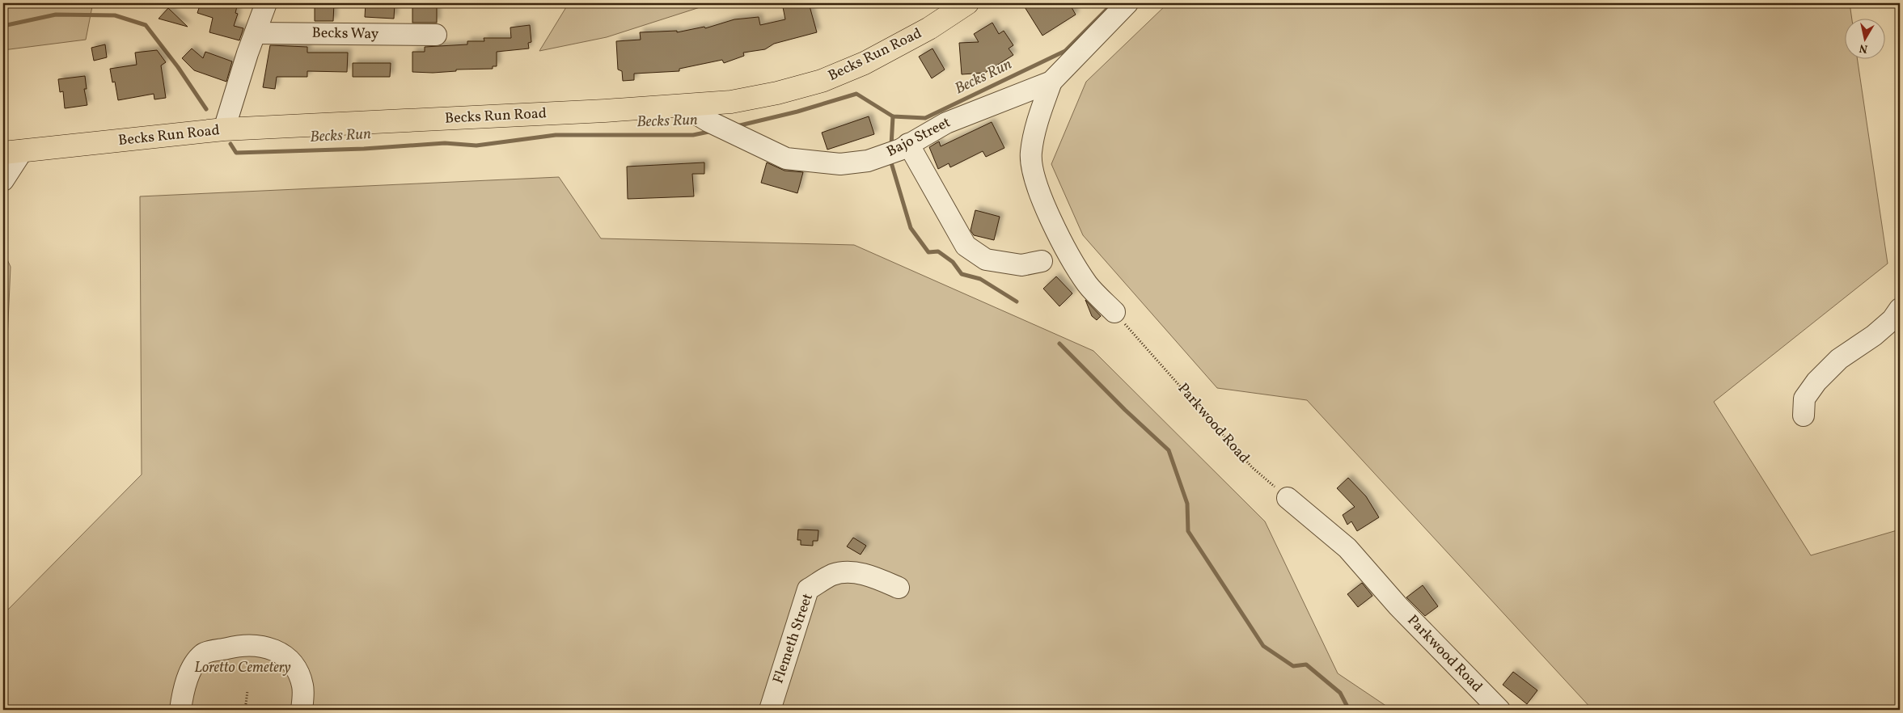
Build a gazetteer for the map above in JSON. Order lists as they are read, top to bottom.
{
  "streets": {
    "main road": ["Becks Run Road"],
    "street": [
      "Becks Way",
      "Bajo Street",
      "Parkwood Road",
      "Flemeth Street"
    ]
  },
  "crossings": [
    ["Becks Run Road", "Bajo Street"]
  ],
  "water": ["Becks Run"],
  "parks": ["Loretto Cemetery"],
  "north": "bottom"
}
